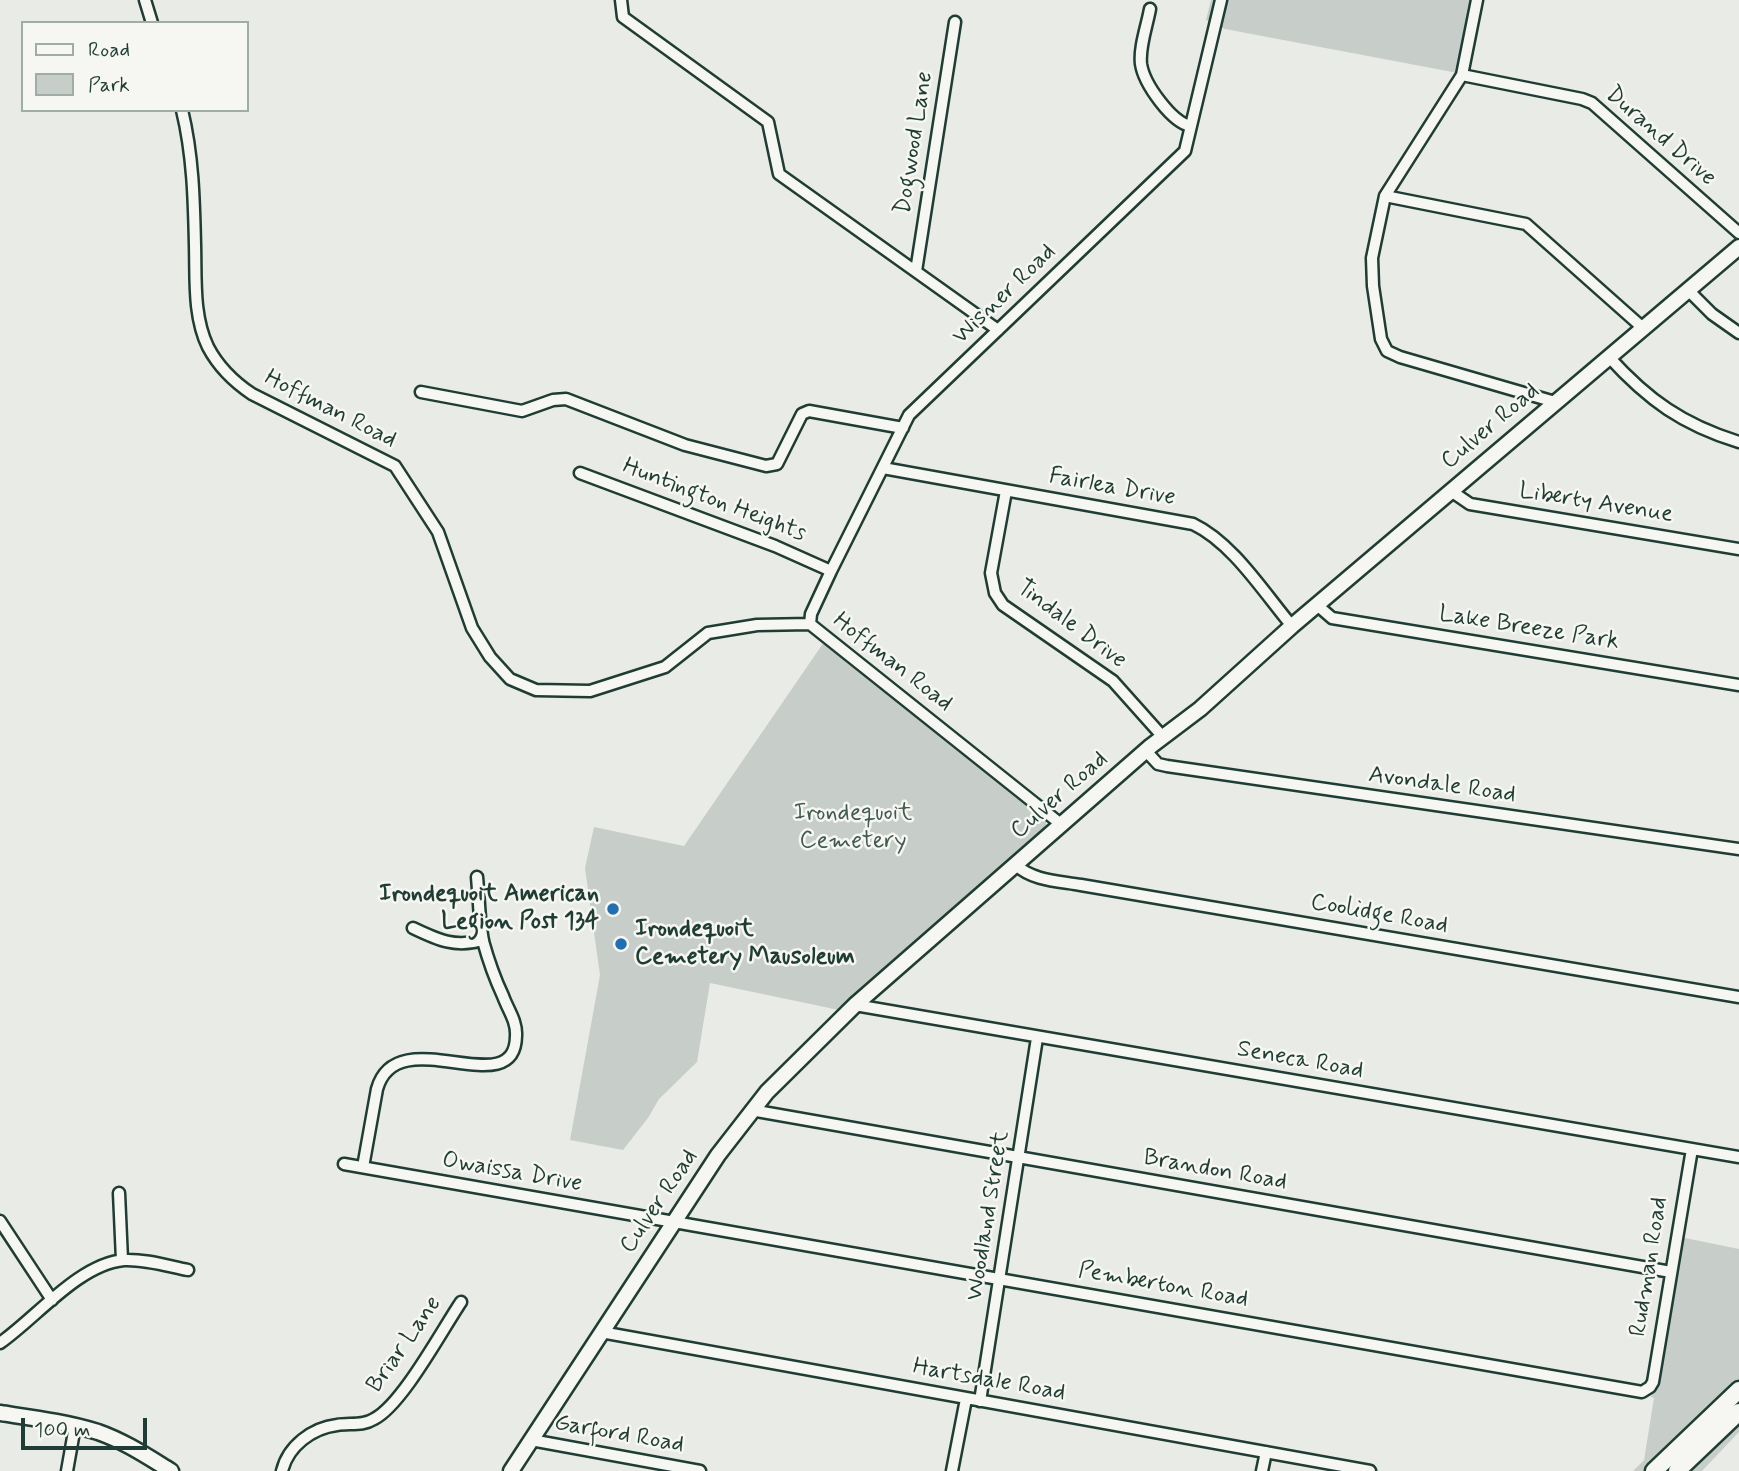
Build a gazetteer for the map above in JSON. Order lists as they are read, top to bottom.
{
  "streets": {
    "main road": ["Culver Road"],
    "street": [
      "Durand Drive",
      "Dogwood Lane",
      "Wisner Road",
      "Hoffman Road",
      "Fairlea Drive",
      "Huntington Heights",
      "Liberty Avenue",
      "Tindale Drive",
      "Lake Breeze Park",
      "Avondale Road",
      "Coolidge Road",
      "Seneca Road",
      "Brandon Road",
      "Owaissa Drive",
      "Woodland Street",
      "Rudman Road",
      "Pemberton Road",
      "Briar Lane",
      "Hartsdale Road",
      "Garford Road"
    ]
  },
  "crossings": [
    ["Wisner Road", "Hoffman Road"],
    ["Wisner Road", "Fairlea Drive"],
    ["Wisner Road", "Huntington Heights"],
    ["Hoffman Road", "Culver Road"],
    ["Culver Road", "Fairlea Drive"],
    ["Culver Road", "Liberty Avenue"],
    ["Culver Road", "Tindale Drive"],
    ["Culver Road", "Lake Breeze Park"],
    ["Culver Road", "Avondale Road"],
    ["Culver Road", "Coolidge Road"],
    ["Culver Road", "Seneca Road"],
    ["Culver Road", "Brandon Road"],
    ["Culver Road", "Owaissa Drive"],
    ["Culver Road", "Pemberton Road"],
    ["Culver Road", "Hartsdale Road"],
    ["Culver Road", "Garford Road"],
    ["Fairlea Drive", "Tindale Drive"],
    ["Seneca Road", "Woodland Street"],
    ["Seneca Road", "Rudman Road"],
    ["Brandon Road", "Woodland Street"],
    ["Brandon Road", "Rudman Road"],
    ["Owaissa Drive", "Pemberton Road"],
    ["Woodland Street", "Pemberton Road"],
    ["Woodland Street", "Hartsdale Road"],
    ["Rudman Road", "Pemberton Road"]
  ],
  "parks": ["Irondequoit Cemetery"],
  "places": ["Irondequoit American Legion Post 134", "Irondequoit Cemetery Mausoleum"],
  "legend": ["Road", "Park"],
  "scale_bar": "100 m"
}
